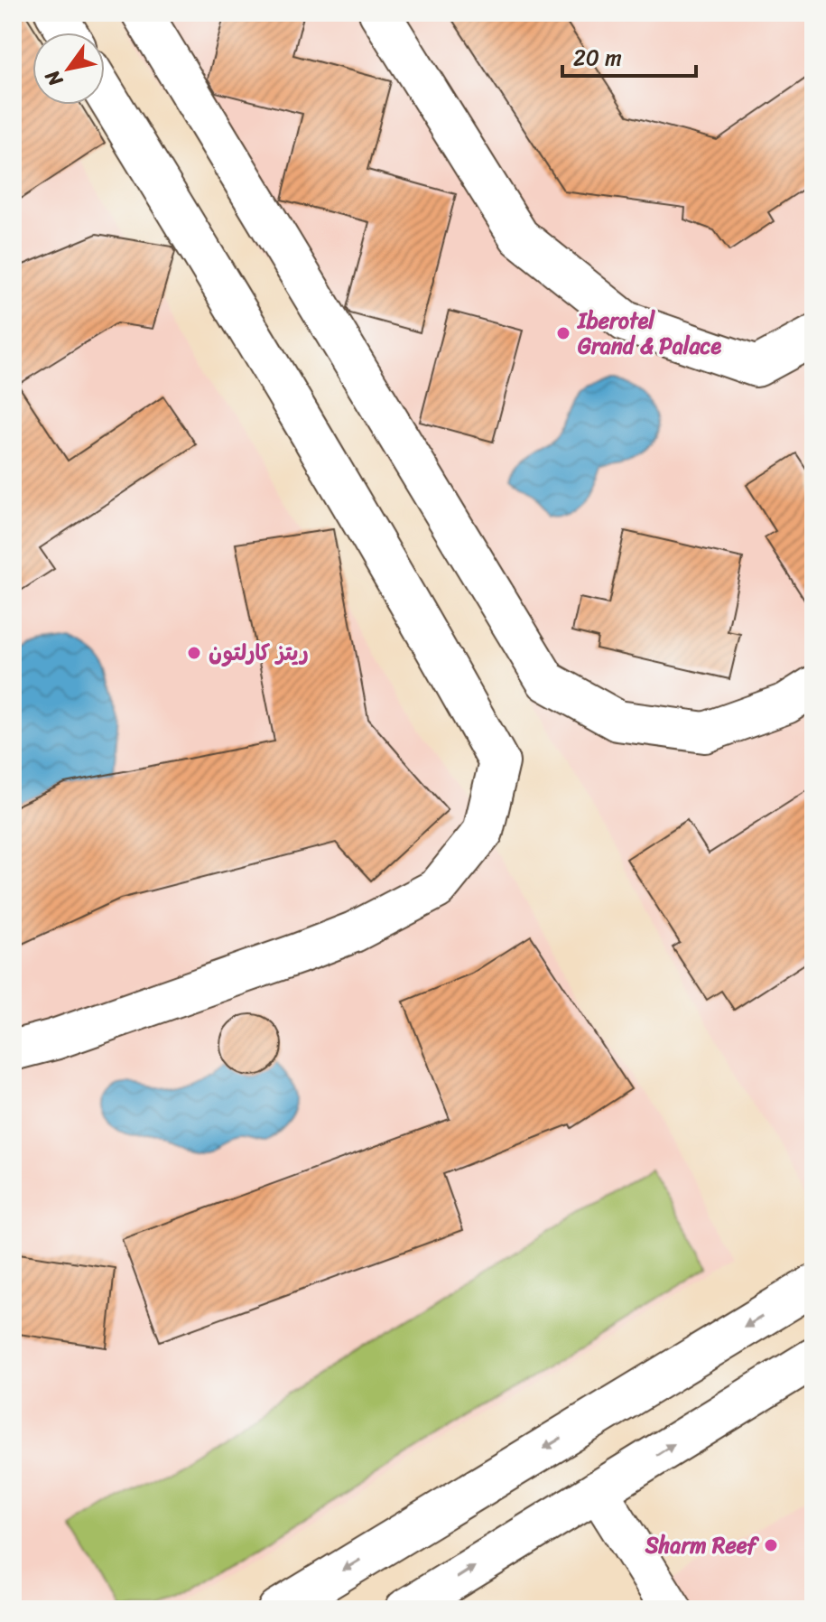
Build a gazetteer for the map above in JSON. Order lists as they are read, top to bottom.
{
  "places": ["Iberotel Grand & Palace", "ريتز كارلتون", "Sharm Reef"],
  "scale_bar": "20 m",
  "north": "bottom left"
}
